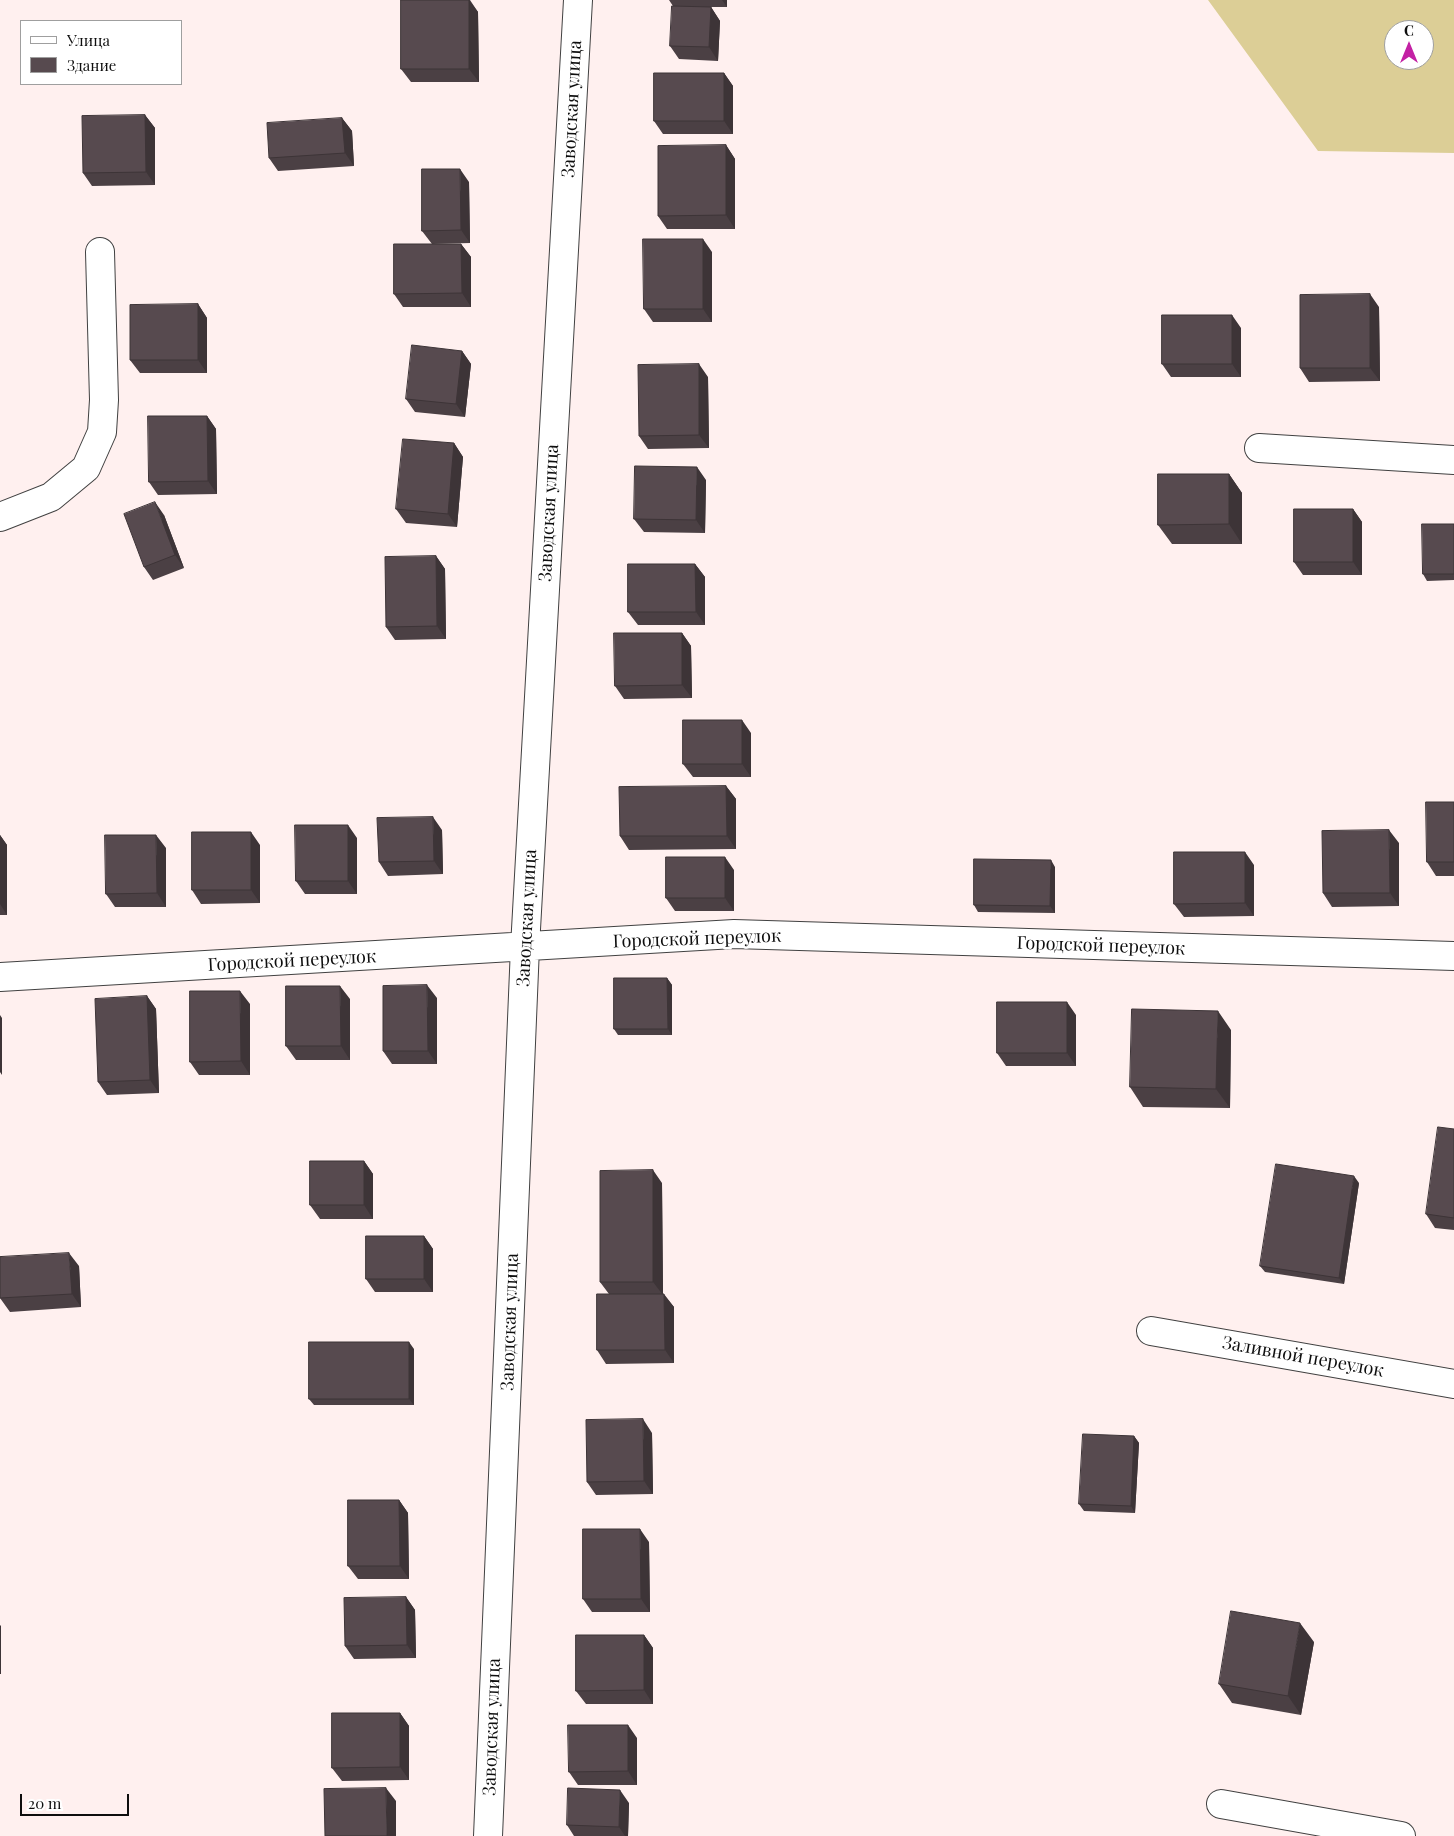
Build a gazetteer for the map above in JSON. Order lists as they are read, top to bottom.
{
  "streets": {
    "street": ["Заводская улица", "Городской переулок", "Заливной переулок"]
  },
  "crossings": [
    ["Заводская улица", "Городской переулок"]
  ],
  "legend": ["Улица", "Здание"],
  "scale_bar": "20 m",
  "north": "top"
}
